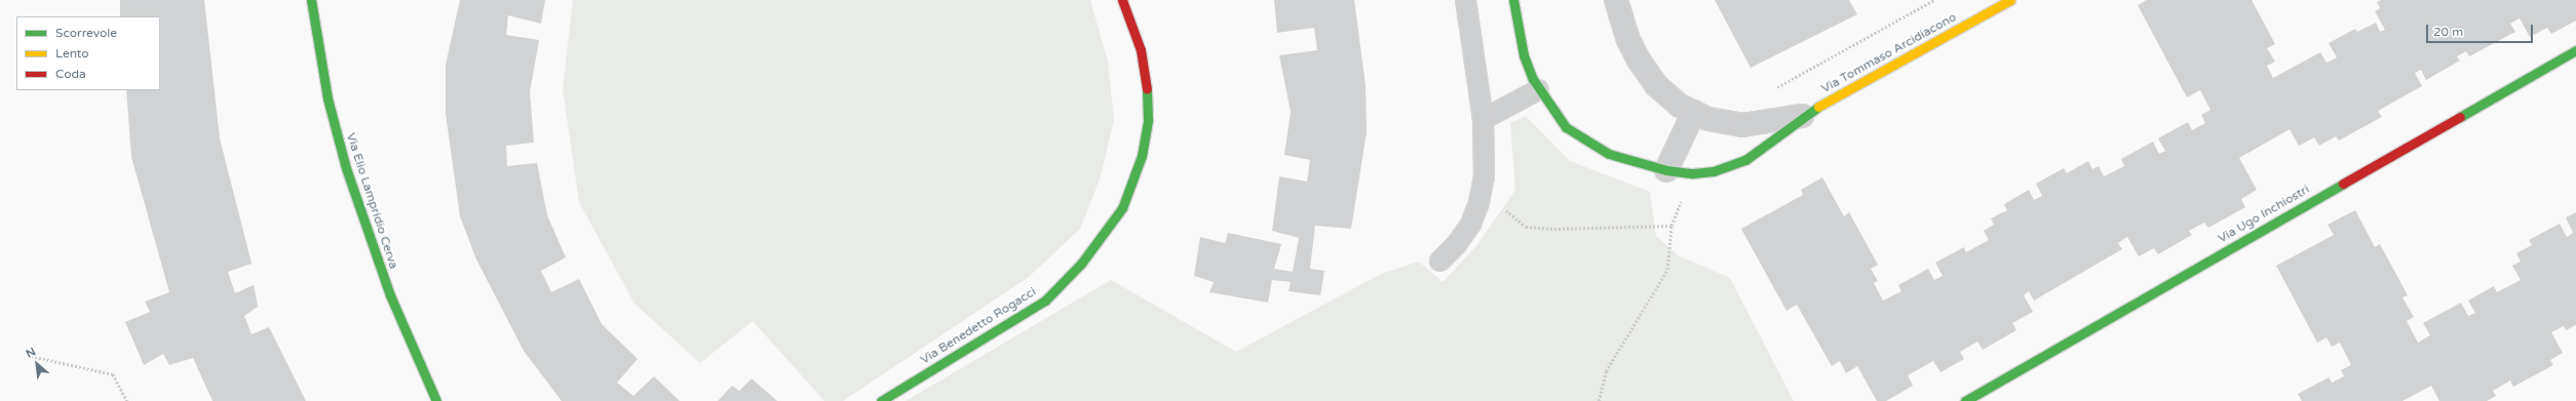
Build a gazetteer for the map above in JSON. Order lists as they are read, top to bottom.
{
  "streets": {
    "street": [
      "Via Tommaso Arcidiacono",
      "Via Elio Lampridio Cerva",
      "Via Ugo Inchiostri",
      "Via Benedetto Rogacci"
    ]
  },
  "legend": ["Scorrevole", "Lento", "Coda"],
  "scale_bar": "20 m",
  "north": "top left"
}
